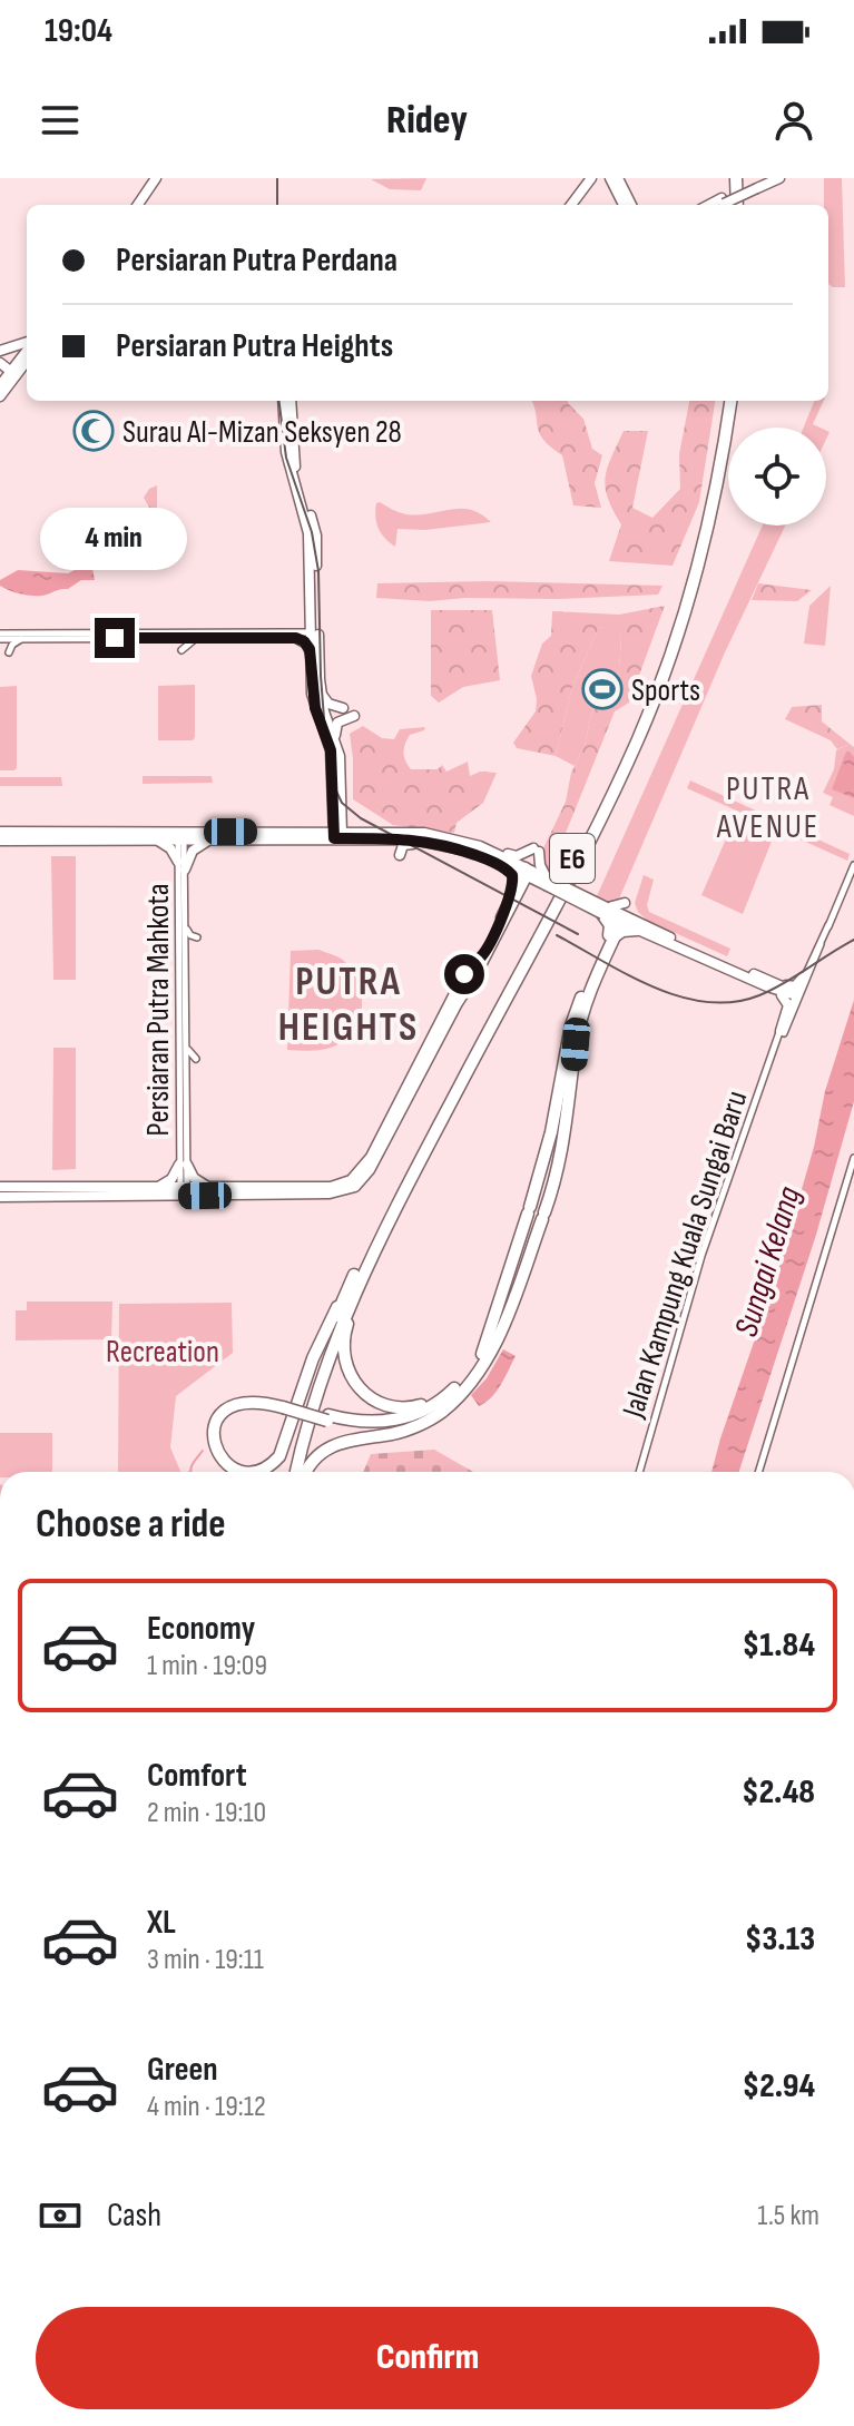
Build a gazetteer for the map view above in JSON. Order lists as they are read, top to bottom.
{
  "streets": {
    "highway": ["E6"],
    "street": ["Persiaran Putra Mahkota", "Jalan Kampung Kuala Sungai Baru"]
  },
  "districts": ["PUTRA AVENUE", "PUTRA HEIGHTS"],
  "water": ["Sungai Kelang"],
  "parks": ["Recreation"],
  "places": {
    "mosque": ["Surau Al-Mizan Seksyen 28"],
    "sports": ["Sports"]
  },
  "page": {
    "status": "19:04",
    "header": "Ridey",
    "banner": ["Persiaran Putra Perdana", "Persiaran Putra Heights"],
    "bubble": "4 min",
    "heading": "Choose a ride",
    "list": [
      {
        "name": "Economy",
        "note": "1 min · 19:09",
        "value": "$1.84"
      },
      {
        "name": "Comfort",
        "note": "2 min · 19:10",
        "value": "$2.48"
      },
      {
        "name": "XL",
        "note": "3 min · 19:11",
        "value": "$3.13"
      },
      {
        "name": "Green",
        "note": "4 min · 19:12",
        "value": "$2.94"
      }
    ],
    "pay": ["Cash", "1.5 km"],
    "buttons": "Confirm"
  }
}
